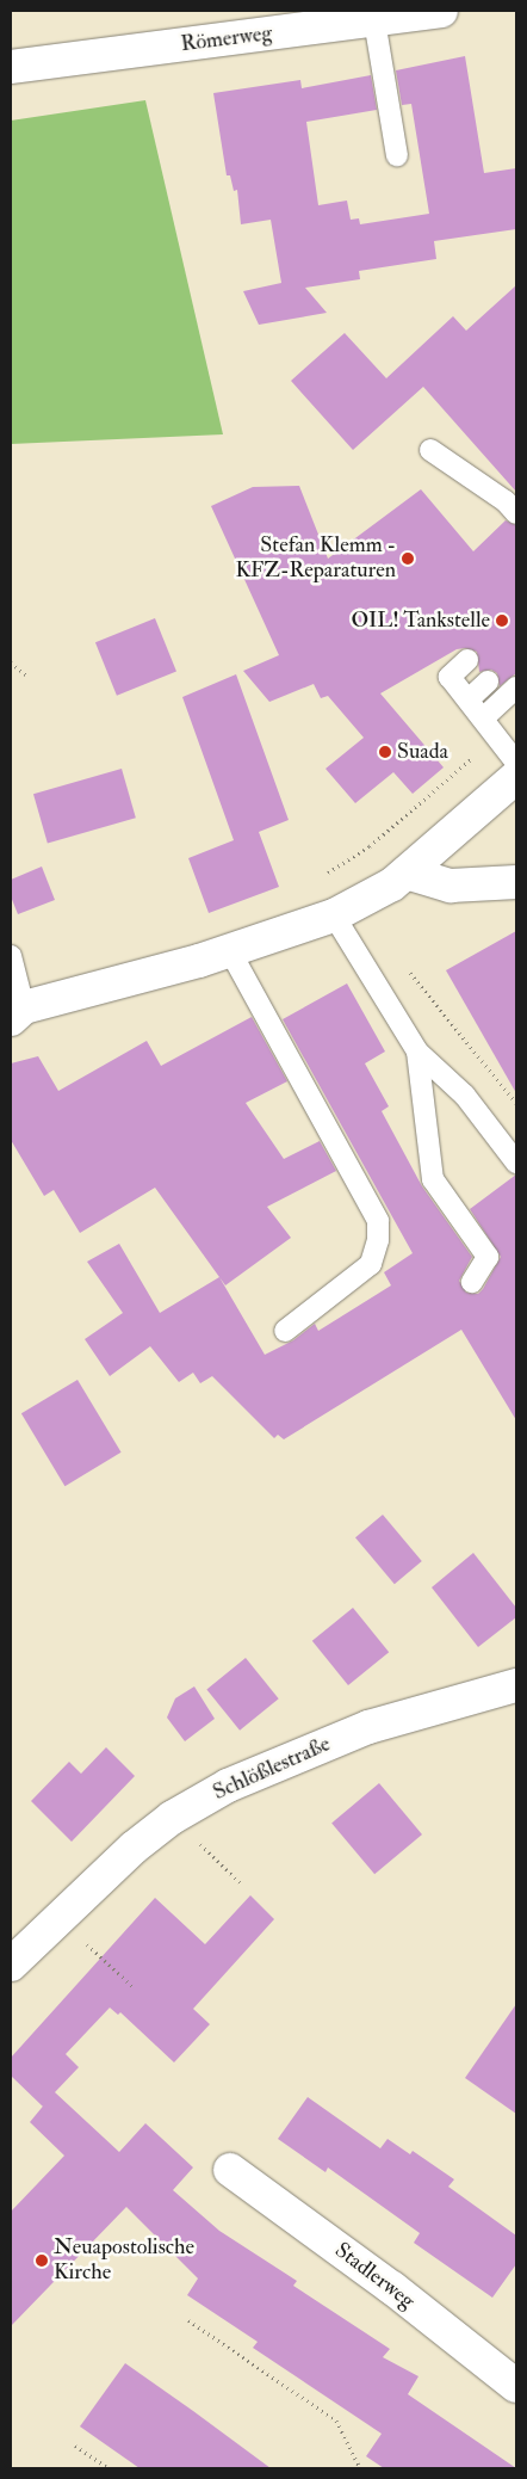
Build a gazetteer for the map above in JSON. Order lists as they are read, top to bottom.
{
  "streets": {
    "street": ["Römerweg", "Schlößlestraße", "Stadlerweg"]
  },
  "places": [
    "Stefan Klemm - KFZ-Reparaturen",
    "OIL! Tankstelle",
    "Suada",
    "Neuapostolische Kirche"
  ]
}
